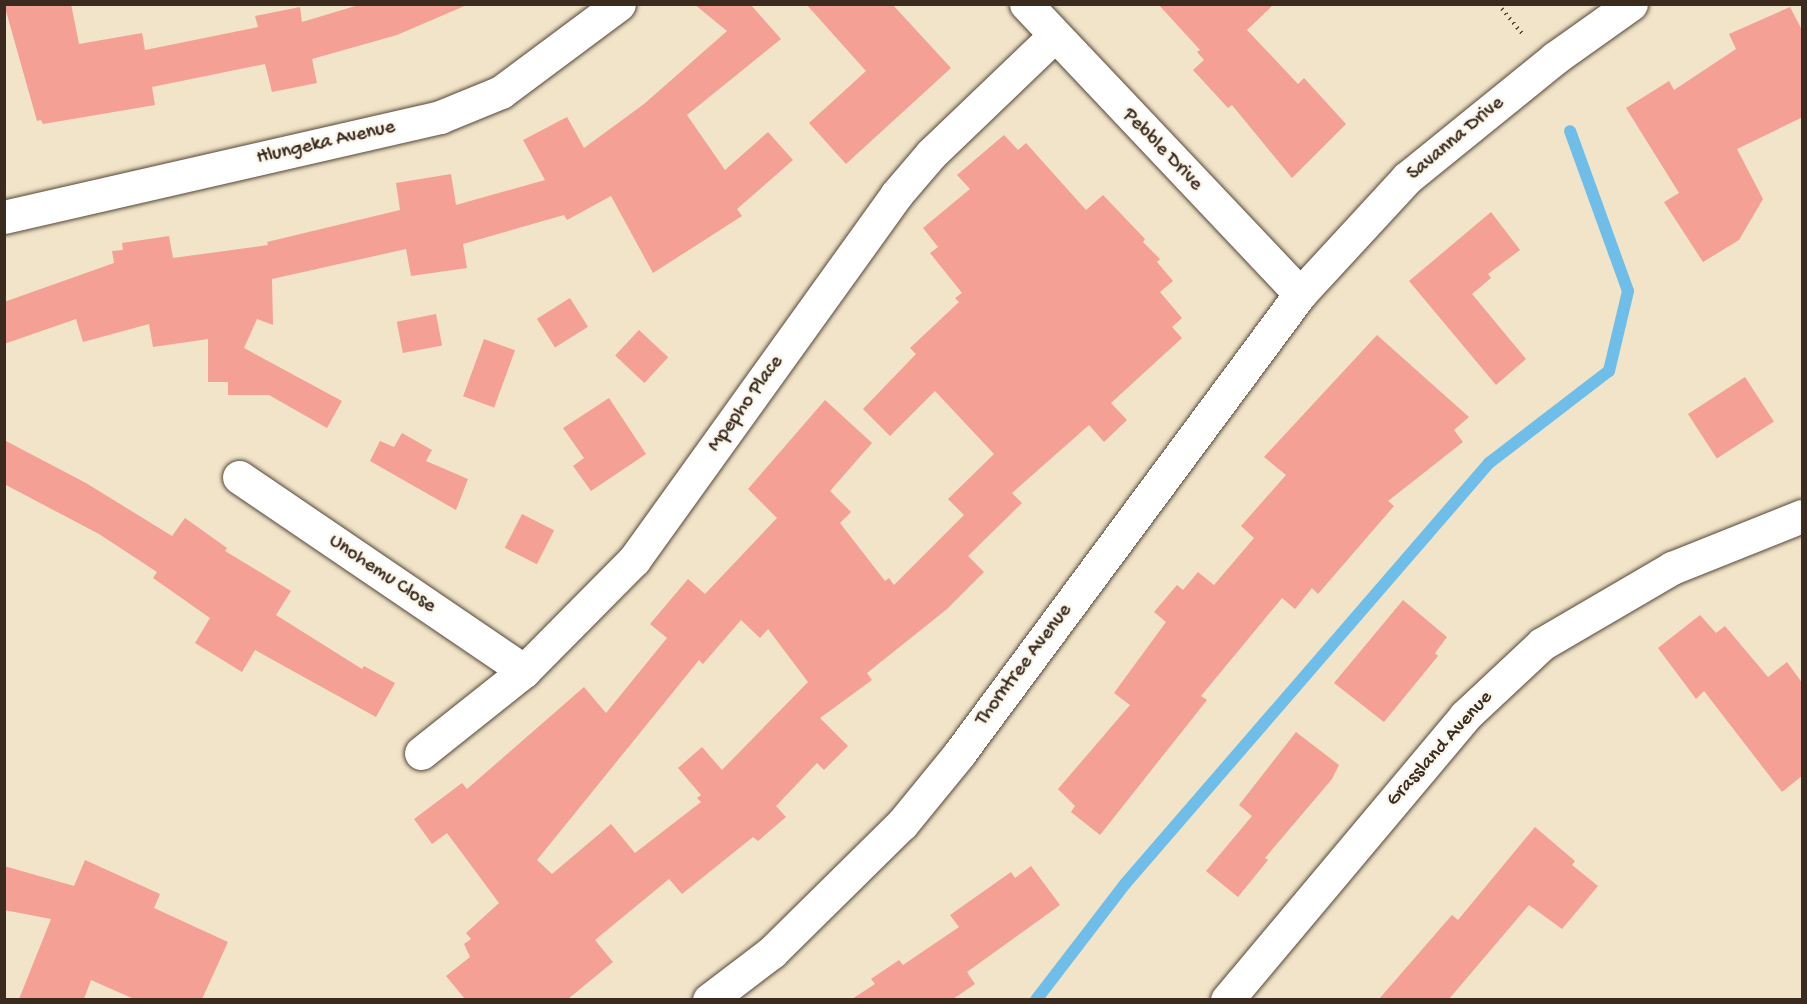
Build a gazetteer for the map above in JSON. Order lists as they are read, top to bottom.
{
  "streets": {
    "street": [
      "Savanna Drive",
      "Hlungeka Avenue",
      "Pebble Drive",
      "Mpepho Place",
      "Unohemu Close",
      "Thorntree Avenue",
      "Grassland Avenue"
    ]
  },
  "crossings": [
    ["Savanna Drive", "Pebble Drive"],
    ["Savanna Drive", "Thorntree Avenue"],
    ["Pebble Drive", "Mpepho Place"],
    ["Pebble Drive", "Thorntree Avenue"],
    ["Mpepho Place", "Unohemu Close"]
  ]
}
